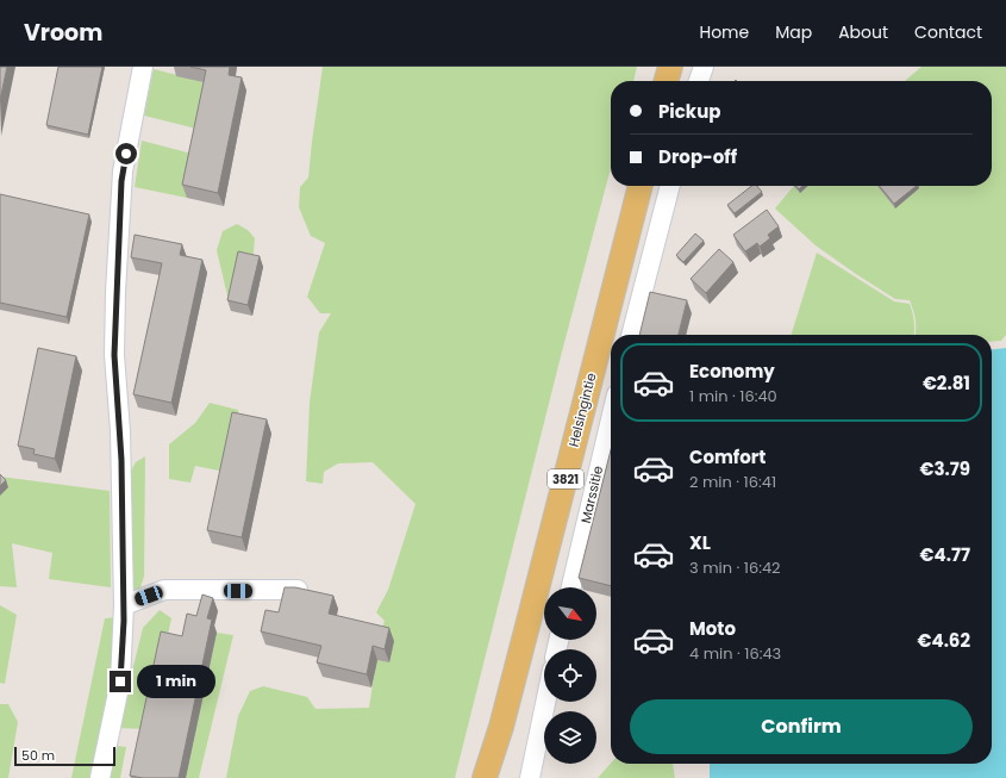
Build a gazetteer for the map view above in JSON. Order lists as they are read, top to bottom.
{
  "streets": {
    "main road": ["Helsingintie", "3821"],
    "street": ["Marssitie"]
  },
  "scale_bar": "50 m",
  "north": "bottom right",
  "page": {
    "header": "Vroom",
    "nav": [
      "Home",
      "Map",
      "About",
      "Contact"
    ],
    "banner": ["Pickup", "Drop-off"],
    "list": [
      {
        "name": "Economy",
        "note": "1 min · 16:40",
        "value": "€2.81"
      },
      {
        "name": "Comfort",
        "note": "2 min · 16:41",
        "value": "€3.79"
      },
      {
        "name": "XL",
        "note": "3 min · 16:42",
        "value": "€4.77"
      },
      {
        "name": "Moto",
        "note": "4 min · 16:43",
        "value": "€4.62"
      }
    ],
    "bubble": "1 min",
    "buttons": "Confirm",
    "scale": "50 m"
  }
}
